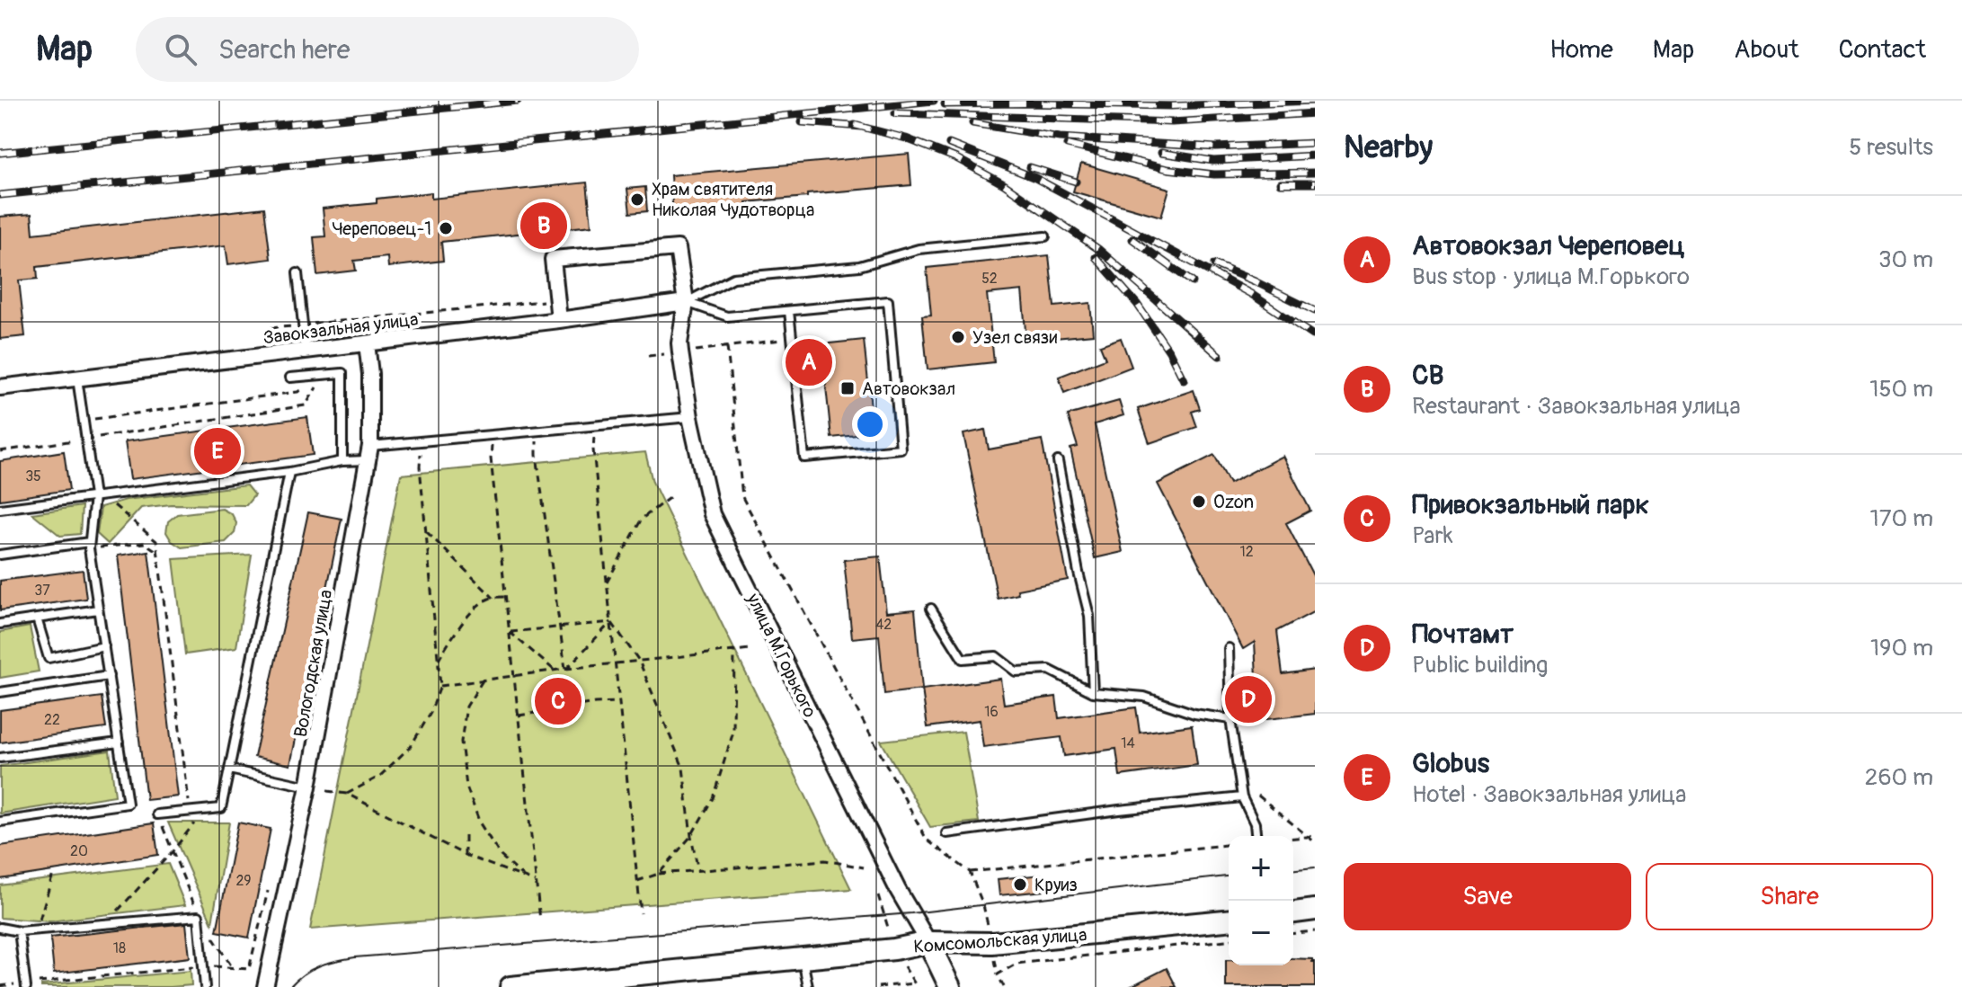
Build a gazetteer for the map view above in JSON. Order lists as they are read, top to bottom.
{
  "streets": {
    "street": [
      "Завокзальная улица",
      "улица М.Горького",
      "Вологодская улица",
      "Комсомольская улица"
    ]
  },
  "crossings": [
    ["Завокзальная улица", "улица М.Горького"],
    ["Завокзальная улица", "Вологодская улица"],
    ["улица М.Горького", "Комсомольская улица"]
  ],
  "places": {
    "other": [
      "Храм святителя Николая Чудотворца",
      "Череповец-1",
      "Узел связи",
      "Ozon",
      "Круиз"
    ],
    "transit": ["Автовокзал"]
  },
  "house_numbers": [
    "52",
    "35",
    "12",
    "37",
    "42",
    "16",
    "22",
    "14",
    "20",
    "29",
    "18"
  ],
  "page": {
    "header": "Map",
    "search": "Search here",
    "nav": [
      "Home",
      "Map",
      "About",
      "Contact"
    ],
    "heading": ["Nearby", "5 results"],
    "list": [
      {
        "mark": "A",
        "name": "Автовокзал Череповец",
        "note": "Bus stop · улица М.Горького",
        "value": "30 m"
      },
      {
        "mark": "B",
        "name": "СВ",
        "note": "Restaurant · Завокзальная улица",
        "value": "150 m"
      },
      {
        "mark": "C",
        "name": "Привокзальный парк",
        "note": "Park",
        "value": "170 m"
      },
      {
        "mark": "D",
        "name": "Почтамт",
        "note": "Public building",
        "value": "190 m"
      },
      {
        "mark": "E",
        "name": "Globus",
        "note": "Hotel · Завокзальная улица",
        "value": "260 m"
      }
    ],
    "pins": [
      "B",
      "A",
      "E",
      "D",
      "C"
    ],
    "map_buttons": ["+", "−"],
    "buttons": ["Save", "Share"]
  }
}
